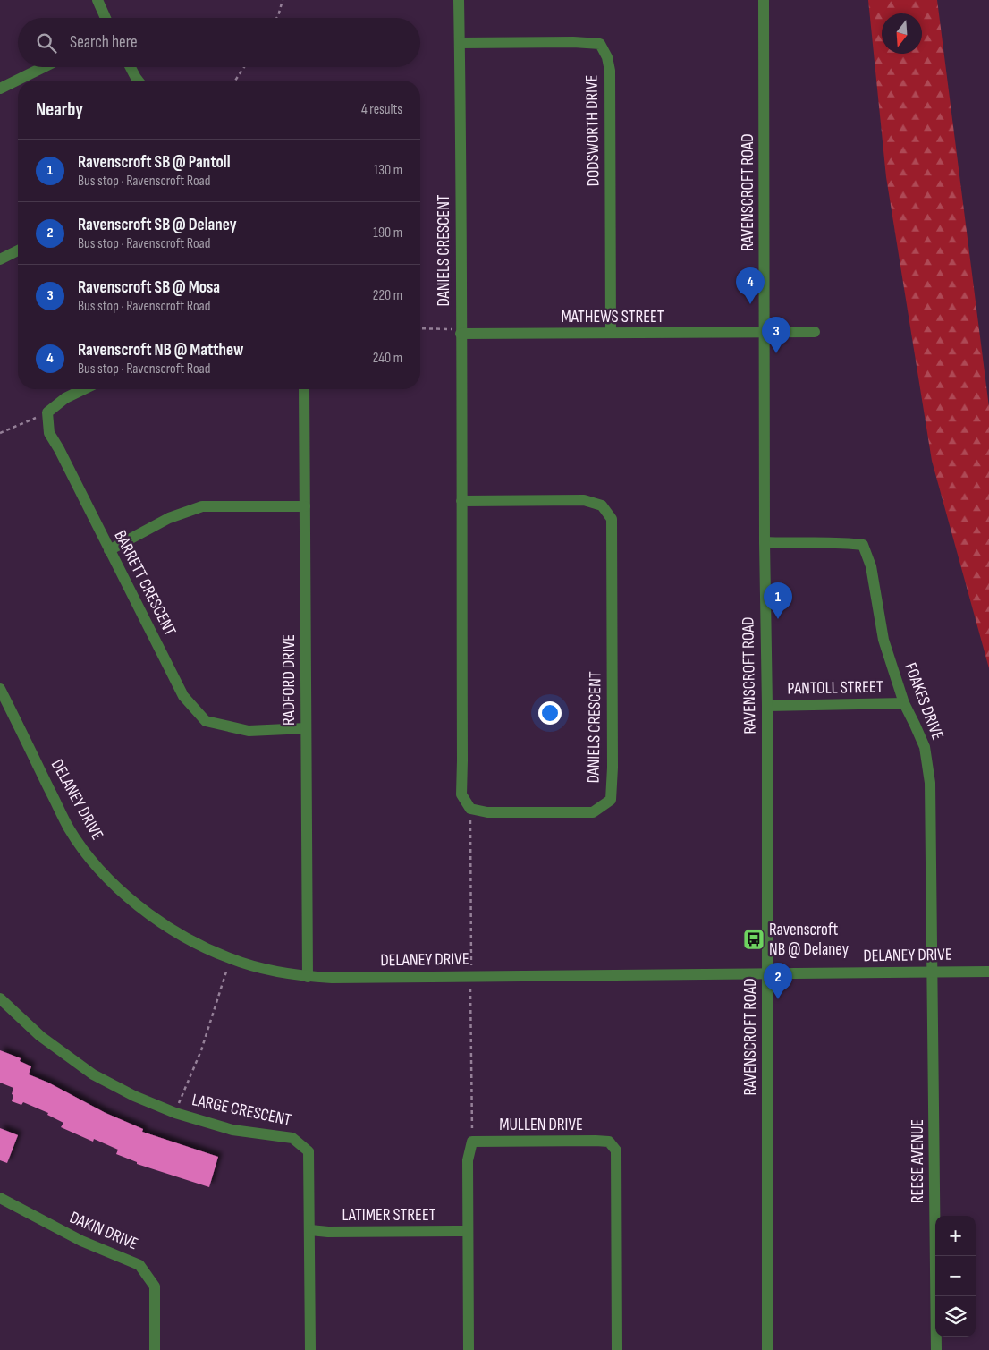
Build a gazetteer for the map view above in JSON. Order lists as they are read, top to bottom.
{
  "streets": {
    "street": [
      "DODSWORTH DRIVE",
      "RAVENSCROFT ROAD",
      "DANIELS CRESCENT",
      "MATHEWS STREET",
      "BARRETT CRESCENT",
      "RADFORD DRIVE",
      "PANTOLL STREET",
      "FOAKES DRIVE",
      "DELANEY DRIVE",
      "LARGE CRESCENT",
      "MULLEN DRIVE",
      "REESE AVENUE",
      "LATIMER STREET",
      "DAKIN DRIVE"
    ]
  },
  "crossings": [
    ["DODSWORTH DRIVE", "DANIELS CRESCENT"],
    ["DODSWORTH DRIVE", "MATHEWS STREET"],
    ["RAVENSCROFT ROAD", "MATHEWS STREET"],
    ["RAVENSCROFT ROAD", "PANTOLL STREET"],
    ["RAVENSCROFT ROAD", "FOAKES DRIVE"],
    ["RAVENSCROFT ROAD", "DELANEY DRIVE"],
    ["DANIELS CRESCENT", "MATHEWS STREET"],
    ["BARRETT CRESCENT", "RADFORD DRIVE"],
    ["RADFORD DRIVE", "DELANEY DRIVE"],
    ["PANTOLL STREET", "FOAKES DRIVE"],
    ["FOAKES DRIVE", "DELANEY DRIVE"],
    ["FOAKES DRIVE", "REESE AVENUE"],
    ["DELANEY DRIVE", "REESE AVENUE"],
    ["LARGE CRESCENT", "LATIMER STREET"],
    ["MULLEN DRIVE", "LATIMER STREET"]
  ],
  "places": {
    "bus stop": ["Ravenscroft NB @ Delaney"]
  },
  "north": "bottom",
  "page": {
    "search": "Search here",
    "heading": ["Nearby", "4 results"],
    "list": [
      {
        "mark": "1",
        "name": "Ravenscroft SB @ Pantoll",
        "note": "Bus stop · Ravenscroft Road",
        "value": "130 m"
      },
      {
        "mark": "2",
        "name": "Ravenscroft SB @ Delaney",
        "note": "Bus stop · Ravenscroft Road",
        "value": "190 m"
      },
      {
        "mark": "3",
        "name": "Ravenscroft SB @ Mosa",
        "note": "Bus stop · Ravenscroft Road",
        "value": "220 m"
      },
      {
        "mark": "4",
        "name": "Ravenscroft NB @ Matthew",
        "note": "Bus stop · Ravenscroft Road",
        "value": "240 m"
      }
    ],
    "pins": [
      "4",
      "3",
      "1",
      "2"
    ],
    "map_buttons": ["+", "−"]
  }
}
